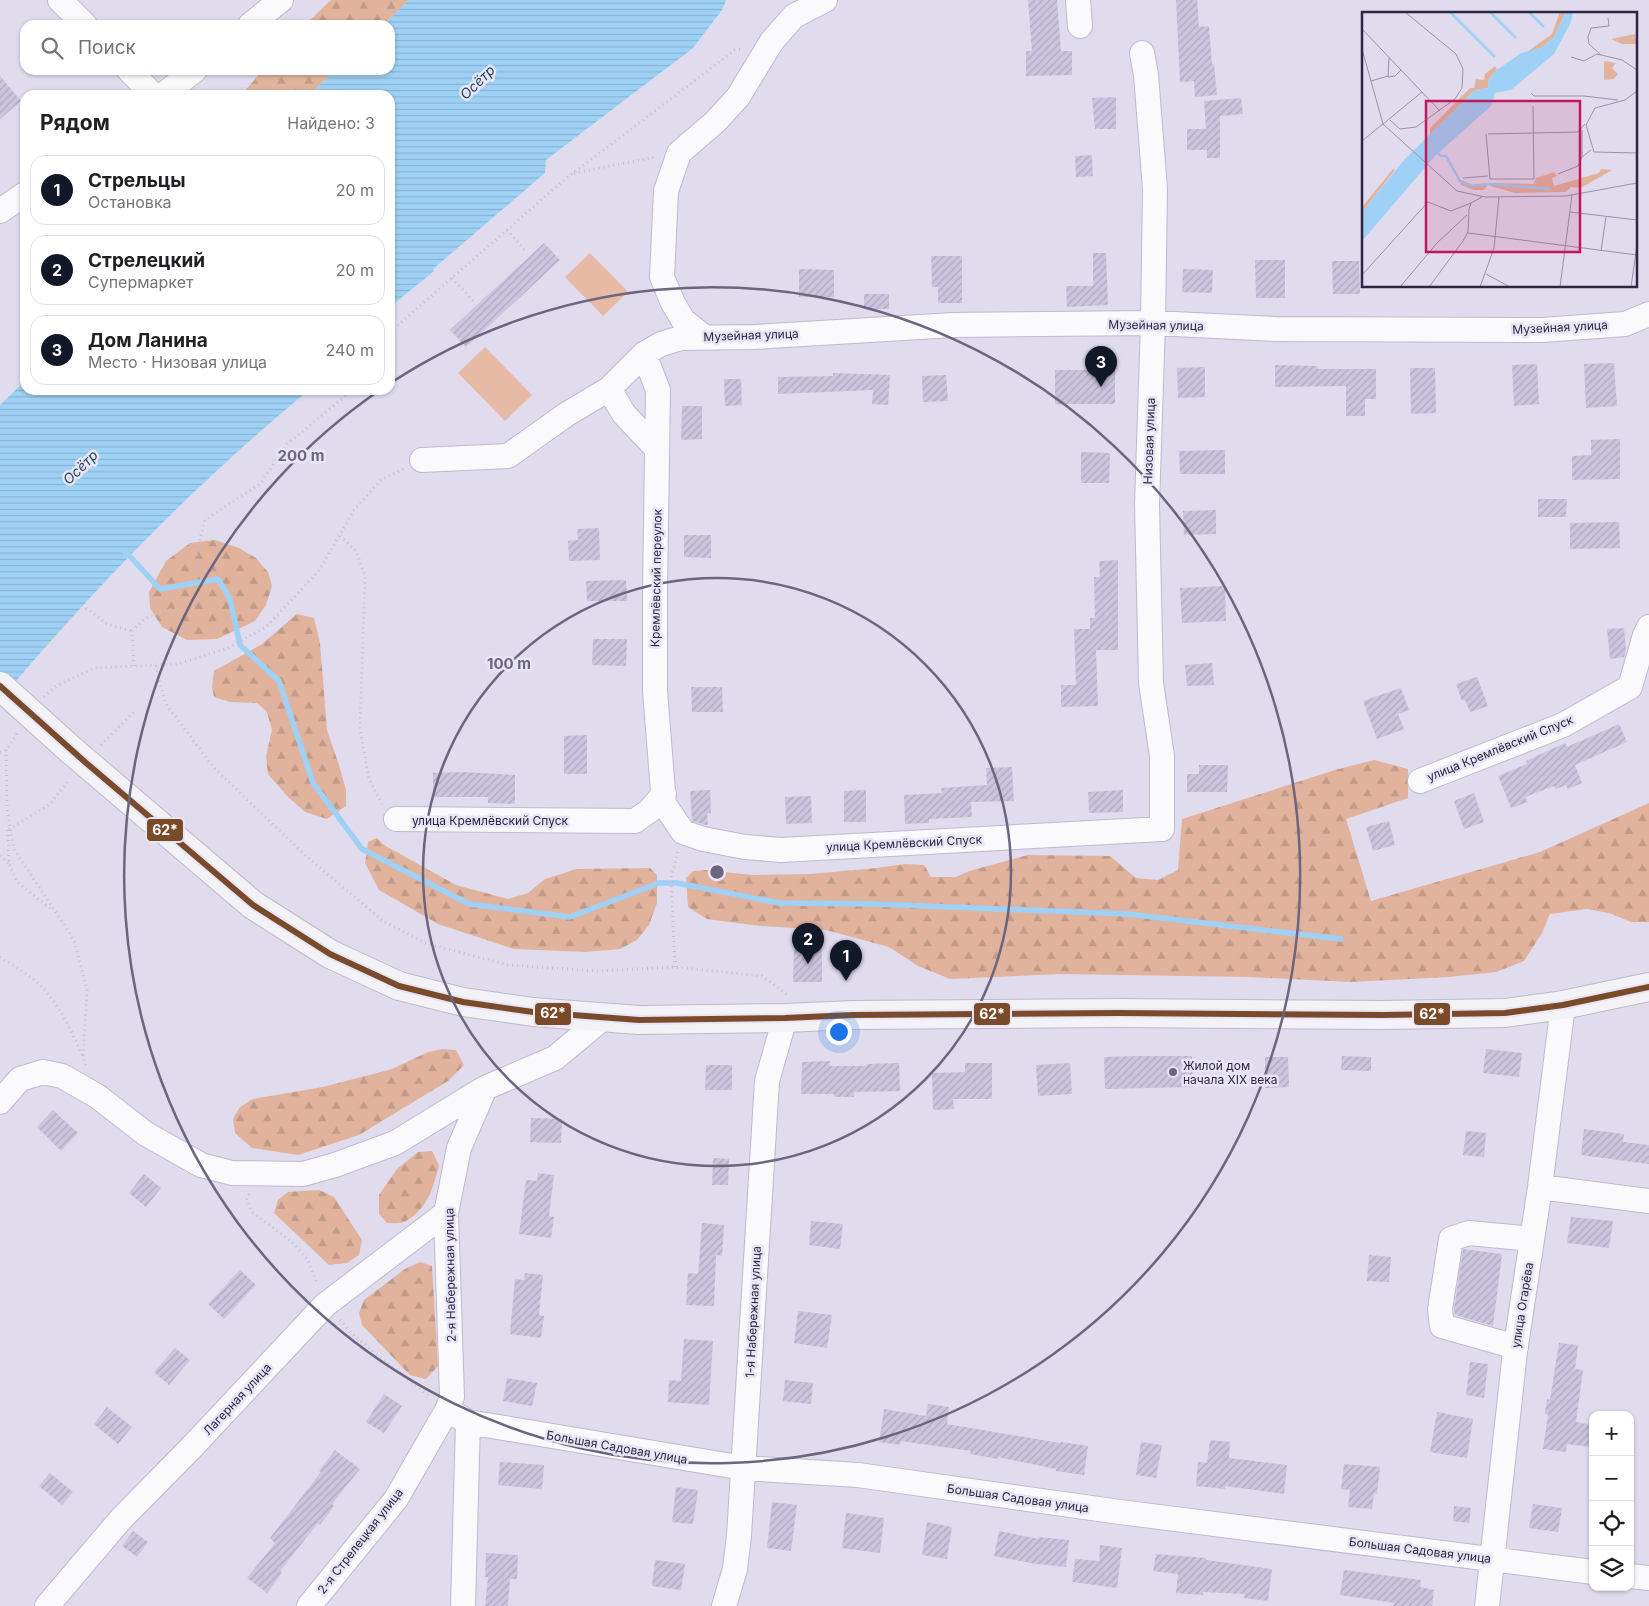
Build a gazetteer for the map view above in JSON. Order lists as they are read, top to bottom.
{
  "streets": {
    "street": [
      "Музейная улица",
      "Низовая улица",
      "Кремлёвский переулок",
      "улица Кремлёвский Спуск",
      "2-я Набережная улица",
      "улица Огарёва",
      "1-я Набережная улица",
      "Лагерная улица",
      "Большая Садовая улица",
      "2-я Стрелецкая улица"
    ]
  },
  "crossings": [
    ["Музейная улица", "Низовая улица"],
    ["Музейная улица", "Кремлёвский переулок"],
    ["Низовая улица", "улица Кремлёвский Спуск"],
    ["Кремлёвский переулок", "улица Кремлёвский Спуск"],
    ["2-я Набережная улица", "Лагерная улица"],
    ["2-я Набережная улица", "Большая Садовая улица"],
    ["2-я Набережная улица", "2-я Стрелецкая улица"],
    ["улица Огарёва", "Большая Садовая улица"],
    ["1-я Набережная улица", "Большая Садовая улица"],
    ["Большая Садовая улица", "2-я Стрелецкая улица"]
  ],
  "water": ["Осётр"],
  "places": ["Жилой дом начала XIX века"],
  "lines": ["transit line 62*"],
  "page": {
    "search": "Поиск",
    "heading": ["Рядом", "Найдено: 3"],
    "list": [
      {
        "mark": "1",
        "name": "Стрельцы",
        "note": "Остановка",
        "value": "20 m"
      },
      {
        "mark": "2",
        "name": "Стрелецкий",
        "note": "Супермаркет",
        "value": "20 m"
      },
      {
        "mark": "3",
        "name": "Дом Ланина",
        "note": "Место · Низовая улица",
        "value": "240 m"
      }
    ],
    "pins": ["3", "2", "1"],
    "map_buttons": ["+", "−"]
  },
  "rings": ["200 m", "100 m"]
}
